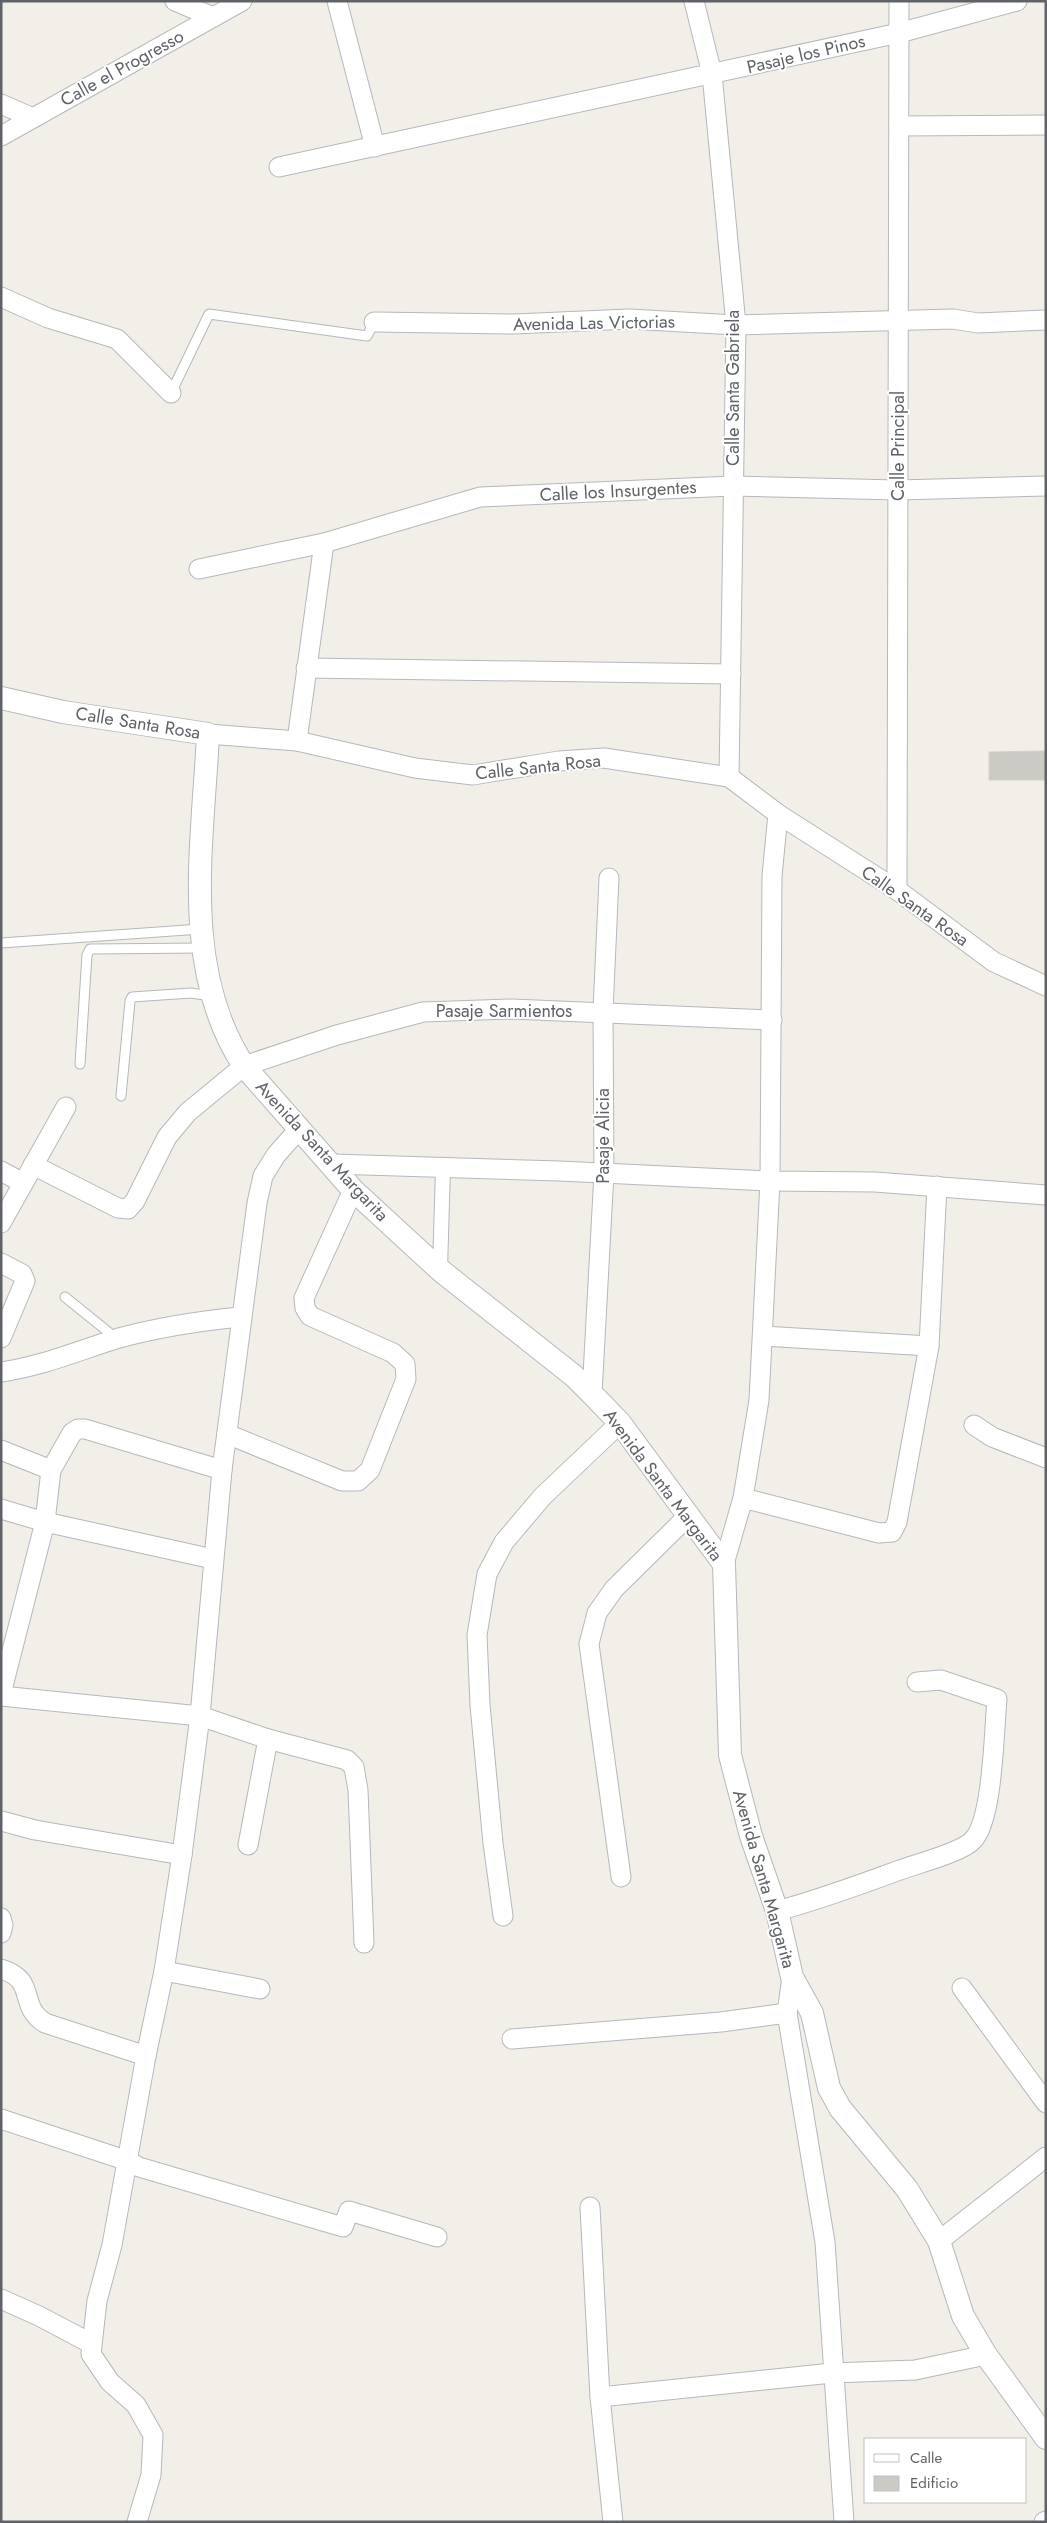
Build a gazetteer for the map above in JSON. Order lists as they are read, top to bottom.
{
  "streets": {
    "street": [
      "Pasaje los Pinos",
      "Calle el Progresso",
      "Avenida Las Victorias",
      "Calle Santa Gabriela",
      "Calle Principal",
      "Calle los Insurgentes",
      "Calle Santa Rosa",
      "Pasaje Sarmientos",
      "Pasaje Alicia",
      "Avenida Santa Margarita"
    ]
  },
  "crossings": [
    ["Pasaje los Pinos", "Calle Santa Gabriela"],
    ["Pasaje los Pinos", "Calle Principal"],
    ["Avenida Las Victorias", "Calle Santa Gabriela"],
    ["Avenida Las Victorias", "Calle Principal"],
    ["Calle Santa Gabriela", "Calle los Insurgentes"],
    ["Calle Santa Gabriela", "Calle Santa Rosa"],
    ["Calle Principal", "Calle los Insurgentes"],
    ["Calle Principal", "Calle Santa Rosa"],
    ["Calle Santa Rosa", "Avenida Santa Margarita"],
    ["Pasaje Sarmientos", "Pasaje Alicia"],
    ["Pasaje Sarmientos", "Avenida Santa Margarita"],
    ["Pasaje Alicia", "Avenida Santa Margarita"]
  ],
  "legend": ["Calle", "Edificio"]
}
